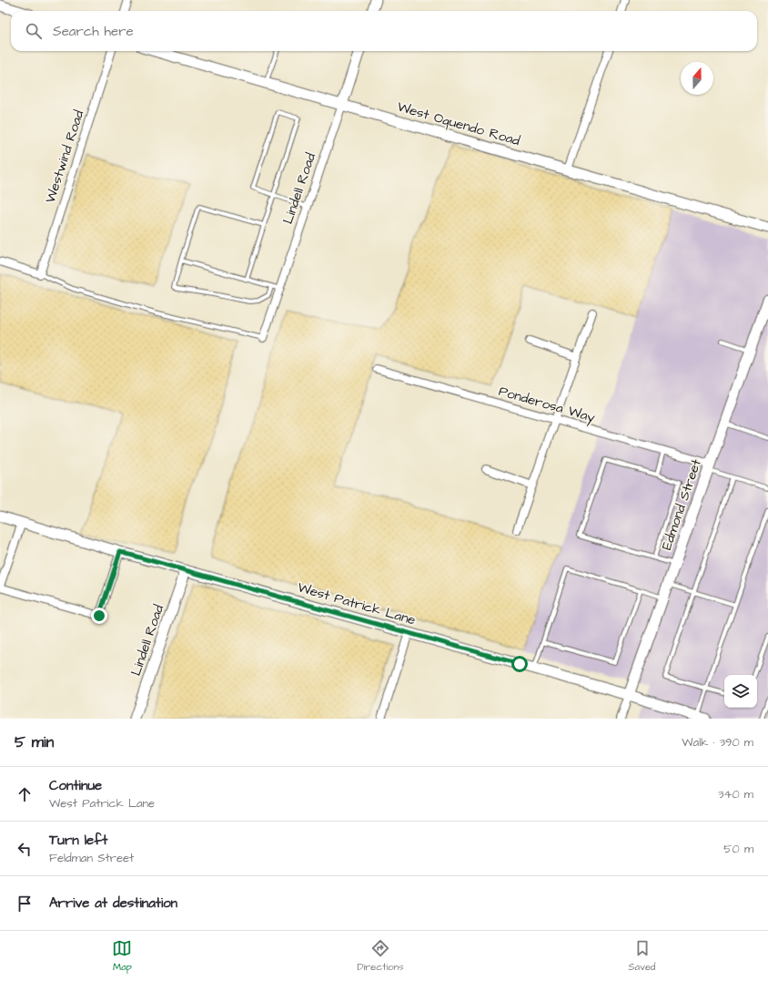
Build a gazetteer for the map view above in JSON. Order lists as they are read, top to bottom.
{
  "streets": {
    "street": [
      "West Oquendo Road",
      "Westwind Road",
      "Lindell Road",
      "Ponderosa Way",
      "Edmond Street",
      "West Patrick Lane"
    ]
  },
  "crossings": [
    ["West Oquendo Road", "Lindell Road"],
    ["Lindell Road", "West Patrick Lane"],
    ["Ponderosa Way", "Edmond Street"],
    ["Edmond Street", "West Patrick Lane"]
  ],
  "north": "top",
  "page": {
    "search": "Search here",
    "heading": ["5 min", "Walk · 390 m"],
    "list": [
      ["Continue", "West Patrick Lane", "340 m"],
      ["Turn left", "Feldman Street", "50 m"],
      "Arrive at destination"
    ],
    "nav": ["Map", "Directions", "Saved"]
  }
}
